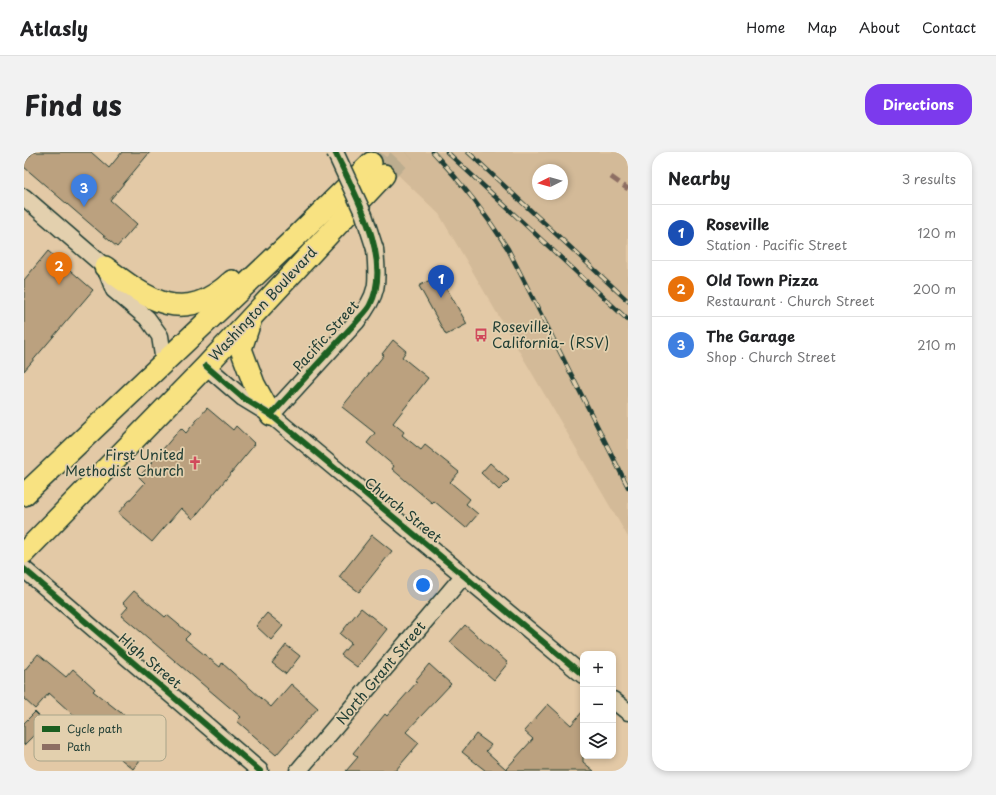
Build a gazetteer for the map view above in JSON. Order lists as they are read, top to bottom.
{
  "streets": {
    "main road": ["Washington Boulevard"],
    "street": [
      "Pacific Street",
      "Church Street",
      "High Street",
      "North Grant Street"
    ]
  },
  "crossings": [
    ["Washington Boulevard", "Church Street"],
    ["Pacific Street", "Church Street"],
    ["Church Street", "North Grant Street"]
  ],
  "places": {
    "bus stop": ["Roseville, California- (RSV)"],
    "church": ["First United Methodist Church"]
  },
  "legend": ["Cycle path", "Path"],
  "north": "left",
  "page": {
    "header": "Atlasly",
    "nav": [
      "Home",
      "Map",
      "About",
      "Contact"
    ],
    "title": "Find us",
    "buttons": "Directions",
    "heading": ["Nearby", "3 results"],
    "pins": ["3", "2", "1"],
    "list": [
      {
        "mark": "1",
        "name": "Roseville",
        "note": "Station · Pacific Street",
        "value": "120 m"
      },
      {
        "mark": "2",
        "name": "Old Town Pizza",
        "note": "Restaurant · Church Street",
        "value": "200 m"
      },
      {
        "mark": "3",
        "name": "The Garage",
        "note": "Shop · Church Street",
        "value": "210 m"
      }
    ],
    "map_buttons": ["+", "−"]
  }
}
